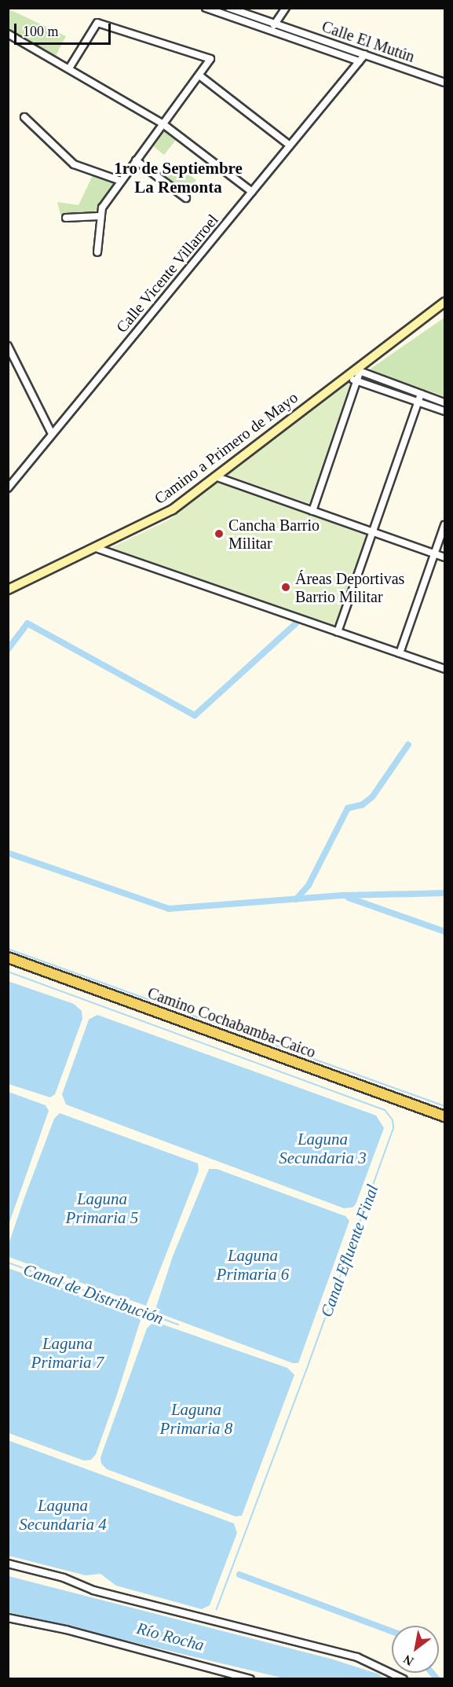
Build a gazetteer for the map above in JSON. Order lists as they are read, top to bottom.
{
  "streets": {
    "main road": ["Camino a Primero de Mayo", "Camino Cochabamba-Caico"],
    "street": ["Calle El Mutún", "Calle Vicente Villarroel"]
  },
  "crossings": [
    ["Calle El Mutún", "Calle Vicente Villarroel"]
  ],
  "districts": ["1ro de Septiembre La Remonta"],
  "water": [
    "Laguna Secundaria 3",
    "Laguna Primaria 5",
    "Canal Efluente Final",
    "Laguna Primaria 6",
    "Canal de Distribución",
    "Laguna Primaria 7",
    "Laguna Primaria 8",
    "Laguna Secundaria 4",
    "Río Rocha"
  ],
  "places": ["Cancha Barrio Militar", "Áreas Deportivas Barrio Militar"],
  "scale_bar": "100 m",
  "north": "bottom left"
}
